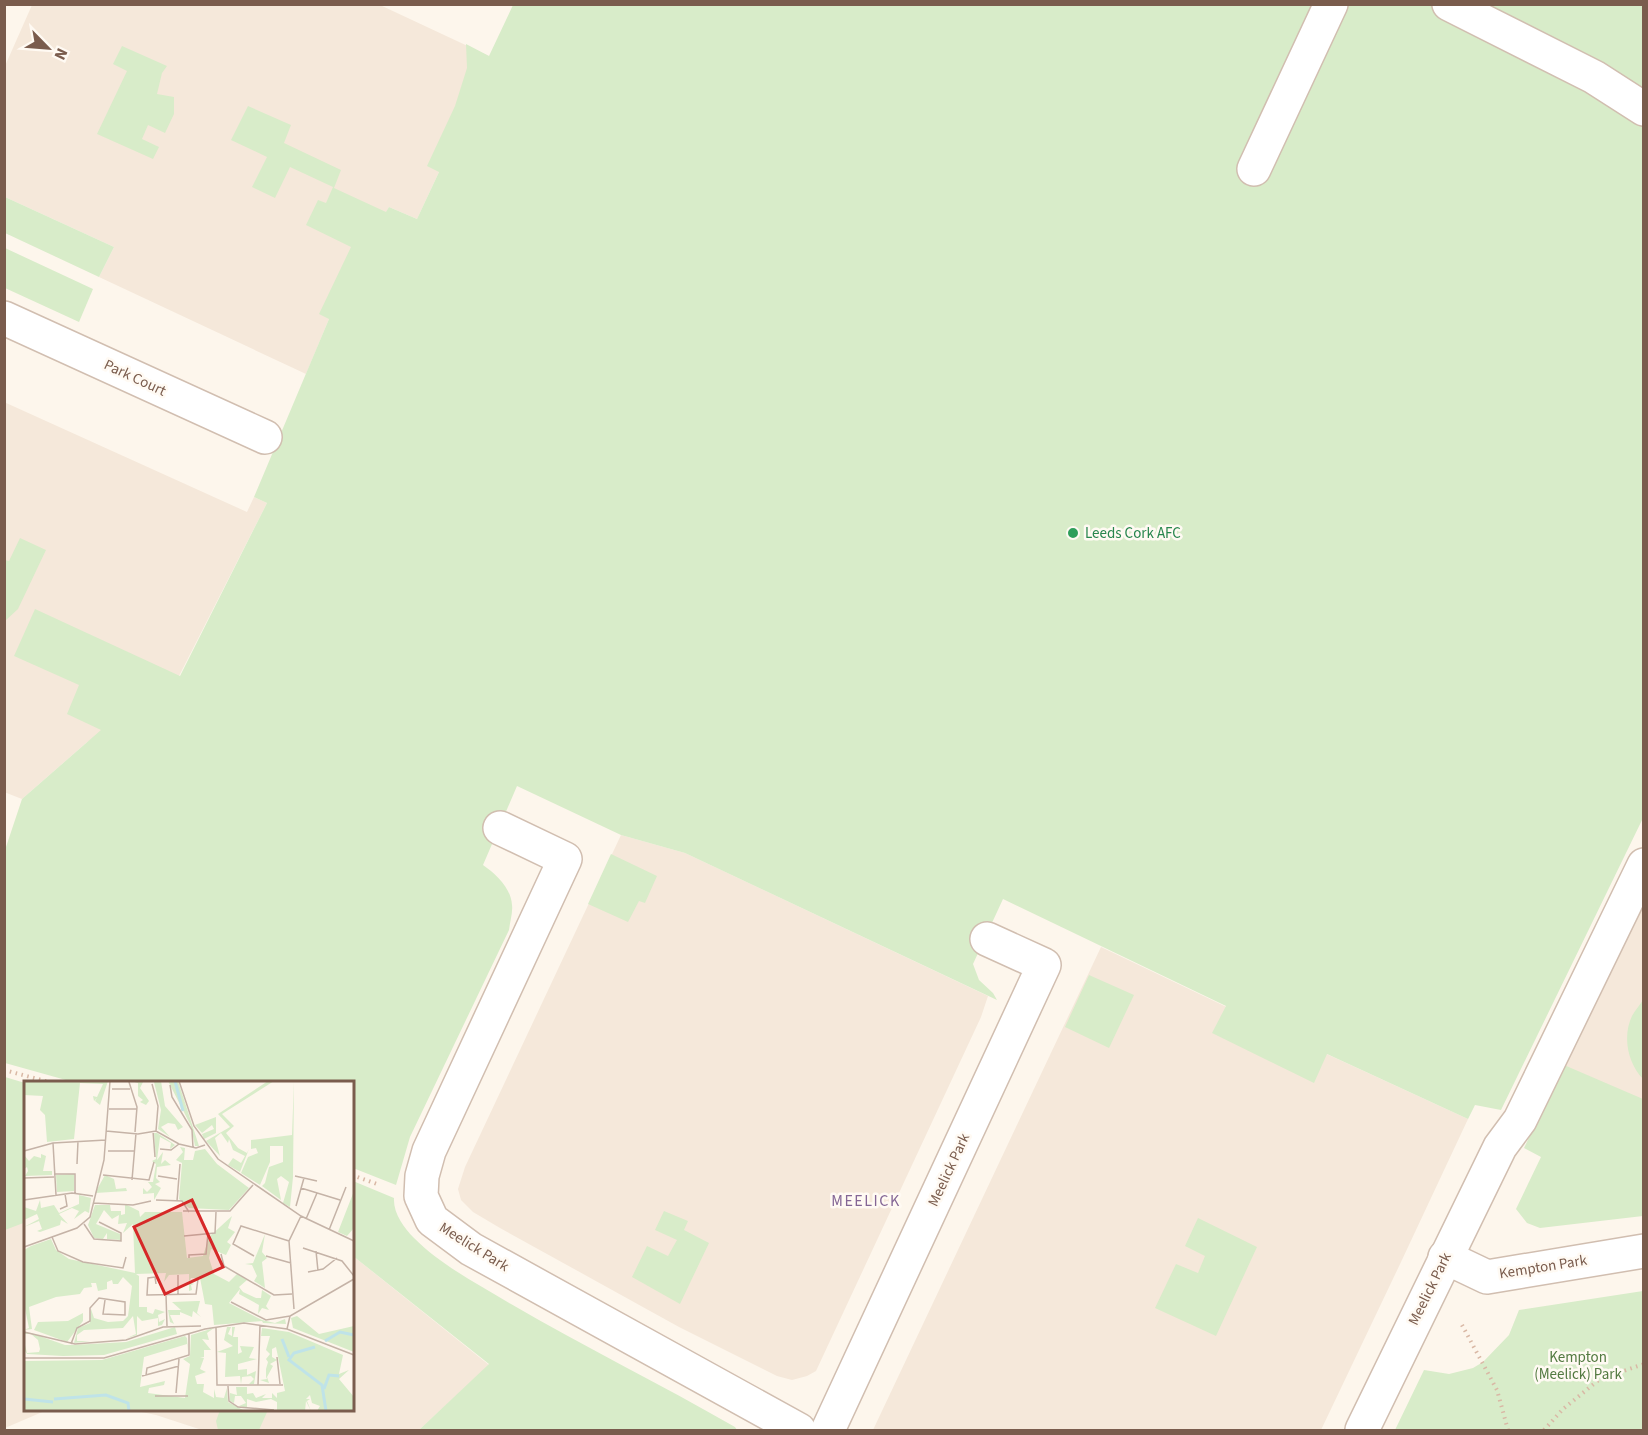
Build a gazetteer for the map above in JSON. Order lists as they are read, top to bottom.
{
  "streets": {
    "street": ["Park Court", "Meelick Park", "Kempton Park"]
  },
  "crossings": [
    ["Meelick Park", "Kempton Park"]
  ],
  "districts": ["MEELICK"],
  "parks": ["Kempton (Meelick) Park"],
  "places": ["Leeds Cork AFC"],
  "north": "bottom right"
}
